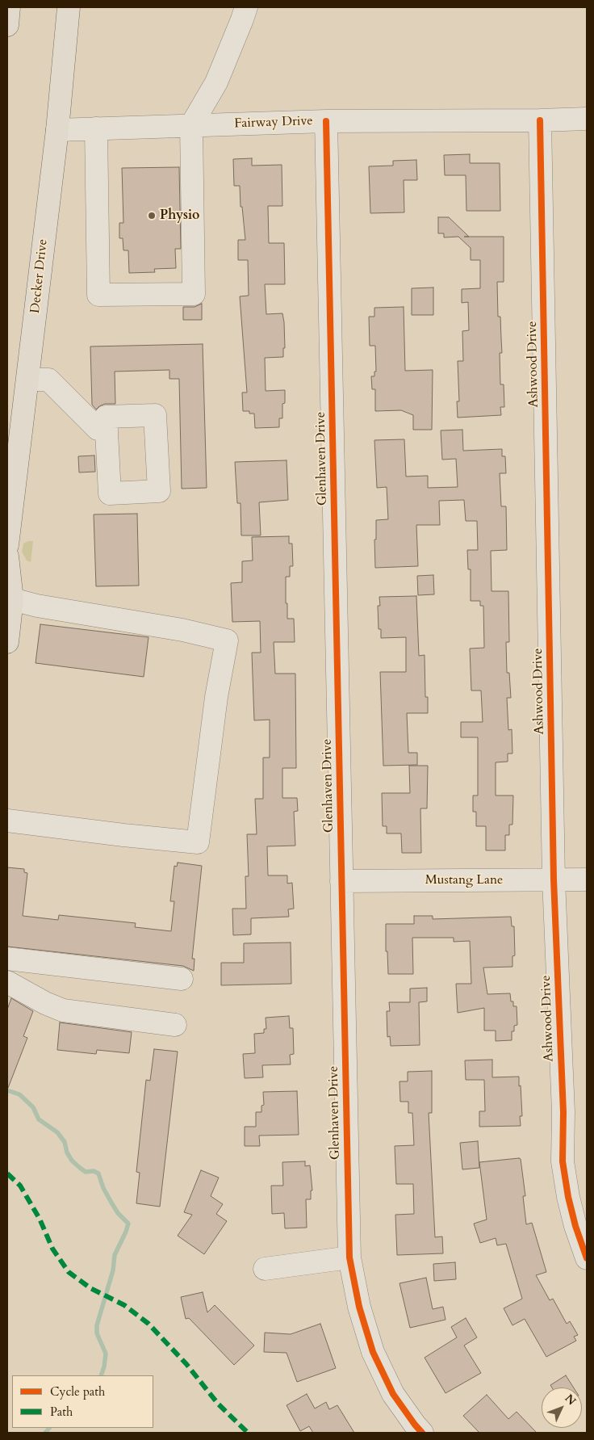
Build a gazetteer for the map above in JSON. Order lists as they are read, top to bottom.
{
  "streets": {
    "main road": ["Decker Drive"],
    "street": [
      "Fairway Drive",
      "Ashwood Drive",
      "Glenhaven Drive",
      "Mustang Lane"
    ]
  },
  "crossings": [
    ["Fairway Drive", "Decker Drive"],
    ["Fairway Drive", "Ashwood Drive"],
    ["Fairway Drive", "Glenhaven Drive"],
    ["Ashwood Drive", "Mustang Lane"],
    ["Glenhaven Drive", "Mustang Lane"]
  ],
  "places": ["Physio"],
  "legend": ["Cycle path", "Path"],
  "north": "top right"
}
